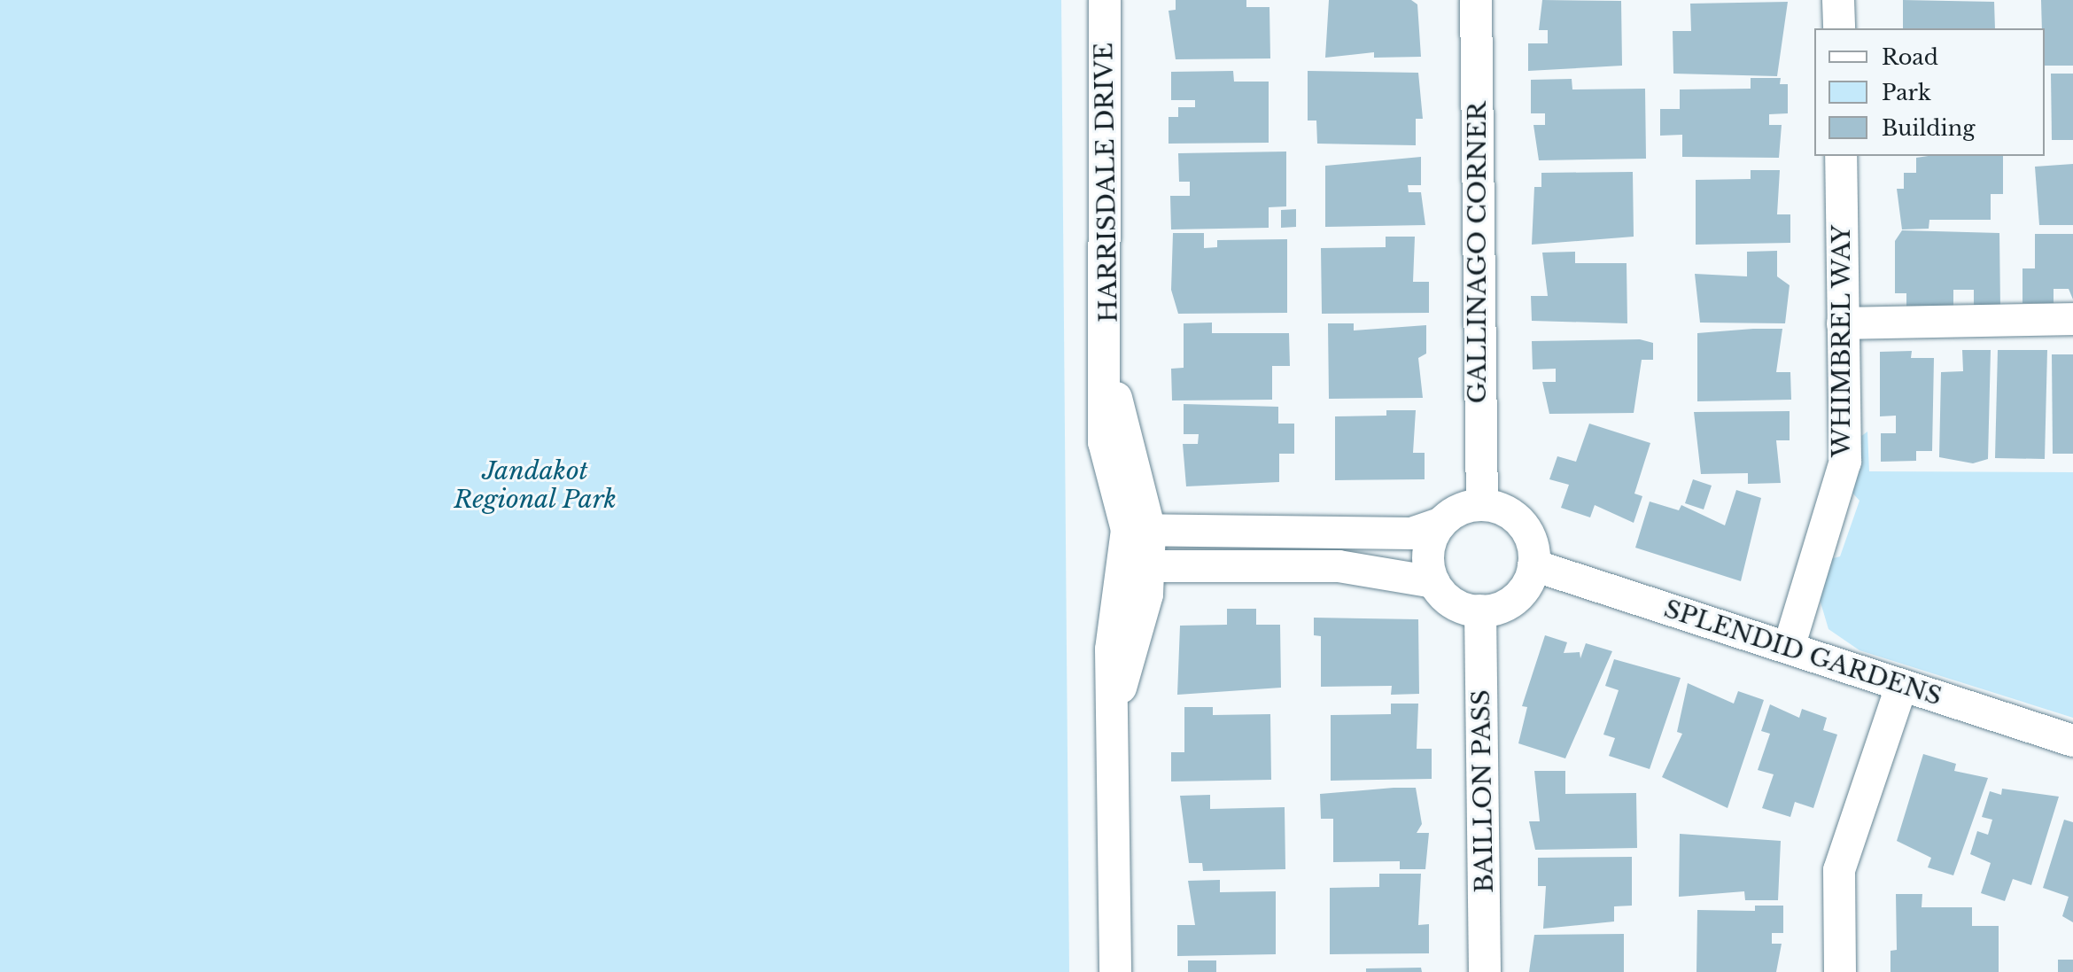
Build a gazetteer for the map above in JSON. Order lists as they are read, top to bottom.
{
  "streets": {
    "street": [
      "HARRISDALE DRIVE",
      "GALLINAGO CORNER",
      "WHIMBREL WAY",
      "SPLENDID GARDENS",
      "BAILLON PASS"
    ]
  },
  "crossings": [
    ["GALLINAGO CORNER", "SPLENDID GARDENS"],
    ["GALLINAGO CORNER", "BAILLON PASS"],
    ["WHIMBREL WAY", "SPLENDID GARDENS"],
    ["SPLENDID GARDENS", "BAILLON PASS"]
  ],
  "parks": ["Jandakot Regional Park"],
  "legend": ["Road", "Park", "Building"]
}
